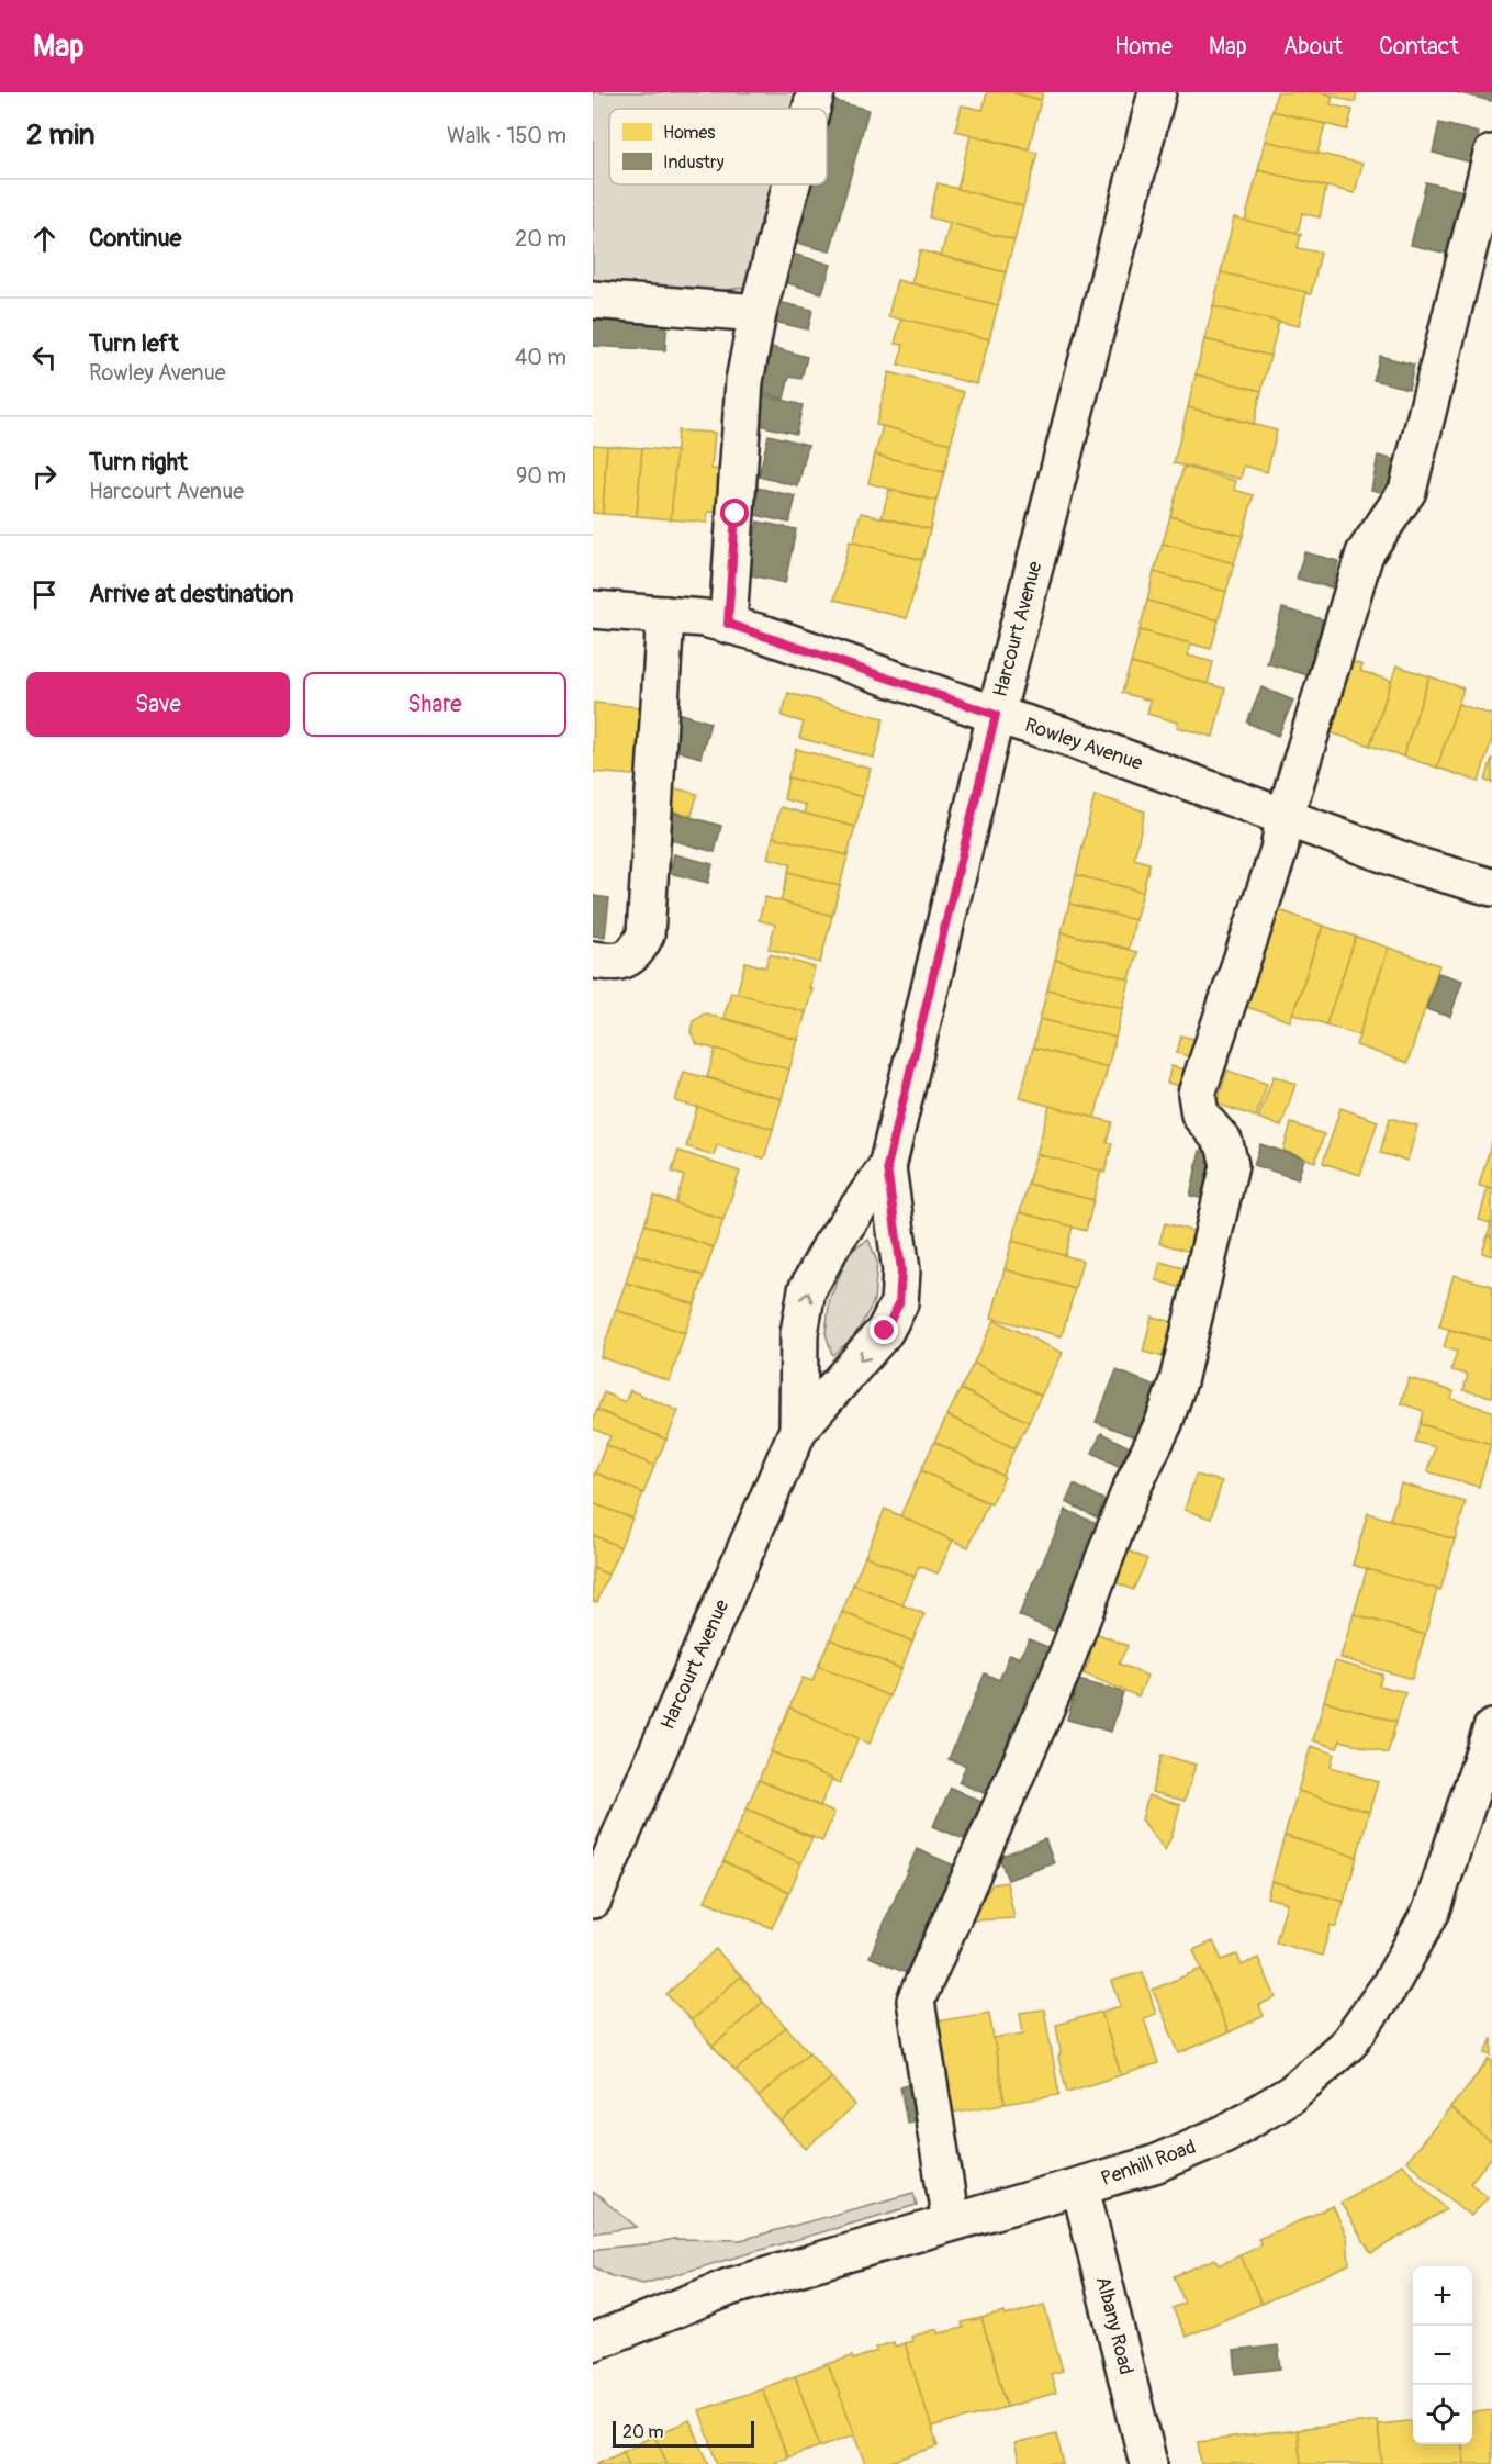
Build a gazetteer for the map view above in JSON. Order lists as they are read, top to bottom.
{
  "streets": {
    "street": [
      "Harcourt Avenue",
      "Rowley Avenue",
      "Penhill Road",
      "Albany Road"
    ]
  },
  "crossings": [
    ["Harcourt Avenue", "Rowley Avenue"],
    ["Penhill Road", "Albany Road"]
  ],
  "legend": ["Homes", "Industry"],
  "scale_bar": "20 m",
  "page": {
    "header": "Map",
    "nav": [
      "Home",
      "Map",
      "About",
      "Contact"
    ],
    "heading": ["2 min", "Walk · 150 m"],
    "list": [
      ["Continue", "20 m"],
      ["Turn left", "Rowley Avenue", "40 m"],
      ["Turn right", "Harcourt Avenue", "90 m"],
      "Arrive at destination"
    ],
    "buttons": ["Save", "Share"],
    "map_buttons": ["+", "−"],
    "scale": "20 m"
  }
}
